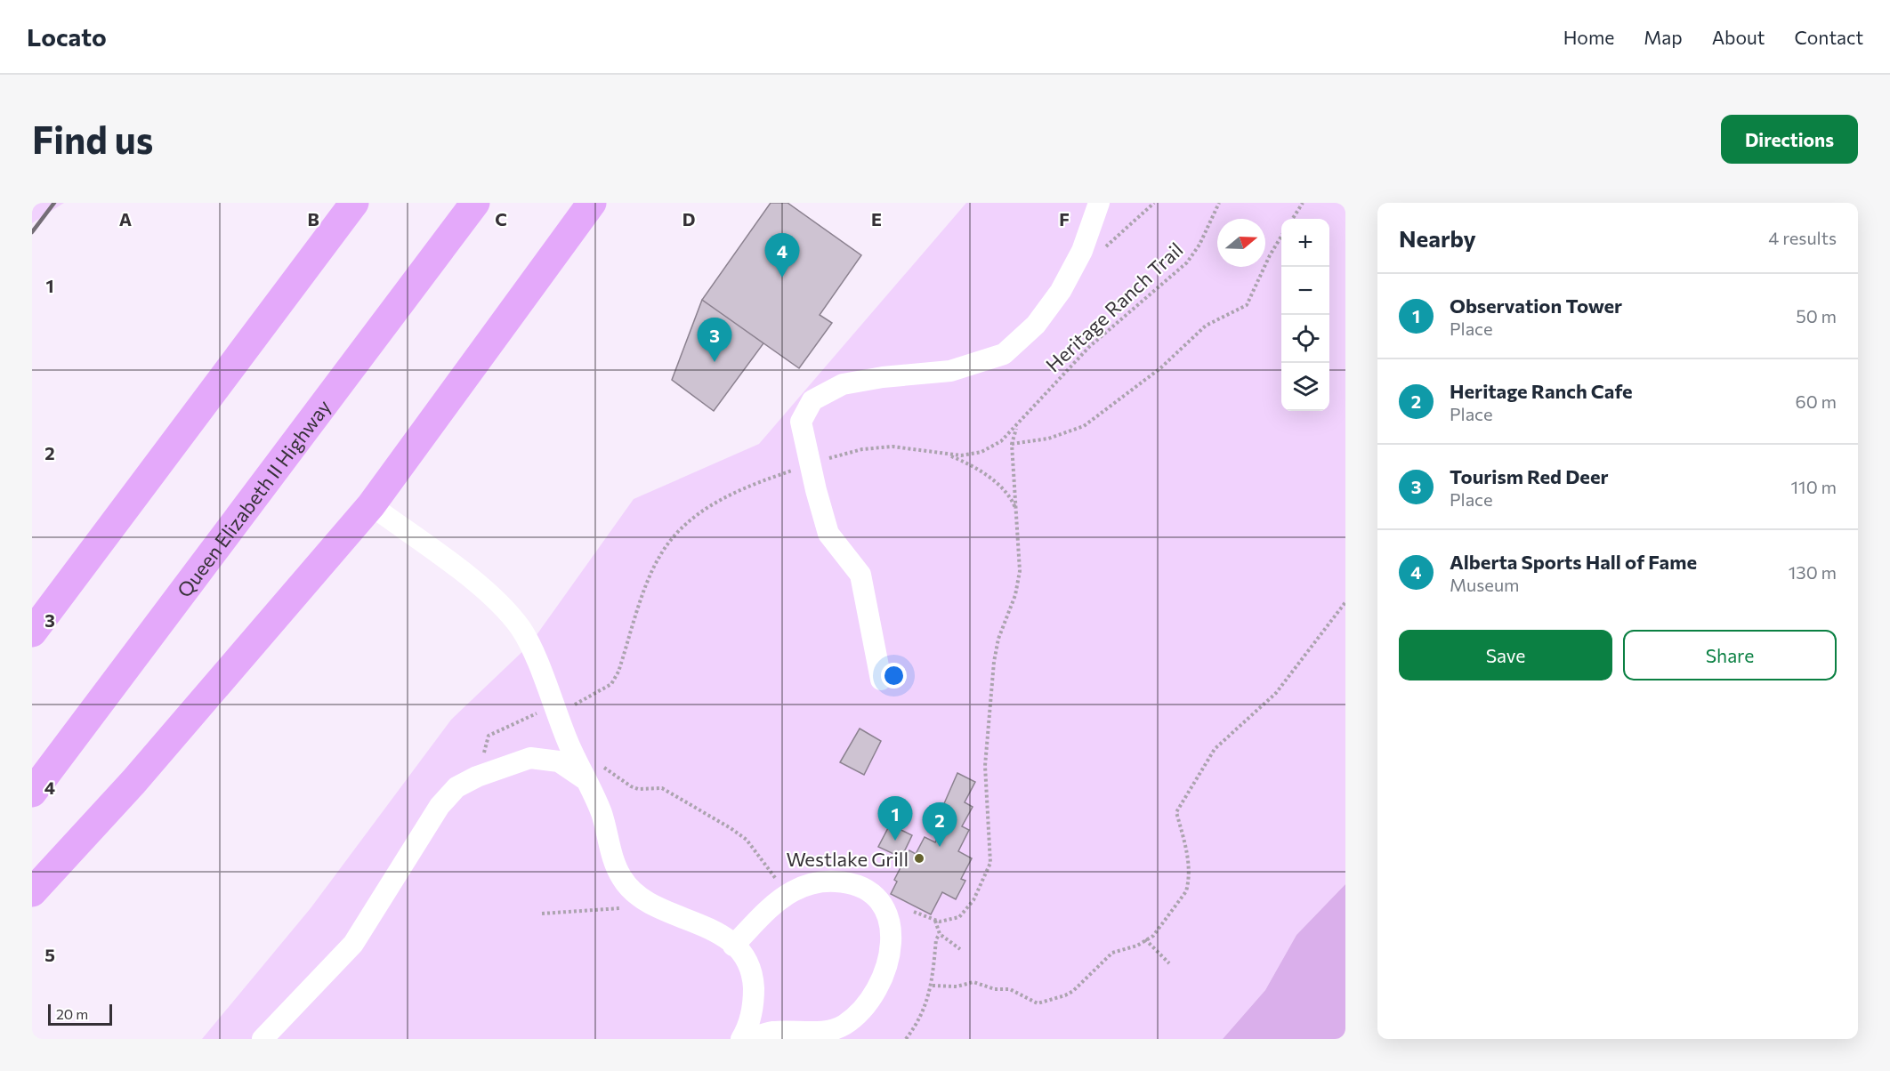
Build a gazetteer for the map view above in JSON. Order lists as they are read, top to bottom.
{
  "streets": {
    "highway": ["Queen Elizabeth II Highway"],
    "path": ["Heritage Ranch Trail"]
  },
  "places": ["Westlake Grill"],
  "scale_bar": "20 m",
  "north": "right",
  "page": {
    "header": "Locato",
    "nav": [
      "Home",
      "Map",
      "About",
      "Contact"
    ],
    "buttons": [
      "Directions",
      ["Save", "Share"]
    ],
    "title": "Find us",
    "heading": ["Nearby", "4 results"],
    "map_buttons": ["+", "−"],
    "pins": [
      "4",
      "3",
      "1",
      "2"
    ],
    "list": [
      {
        "mark": "1",
        "name": "Observation Tower",
        "note": "Place",
        "value": "50 m"
      },
      {
        "mark": "2",
        "name": "Heritage Ranch Cafe",
        "note": "Place",
        "value": "60 m"
      },
      {
        "mark": "3",
        "name": "Tourism Red Deer",
        "note": "Place",
        "value": "110 m"
      },
      {
        "mark": "4",
        "name": "Alberta Sports Hall of Fame",
        "note": "Museum",
        "value": "130 m"
      }
    ],
    "scale": "20 m"
  },
  "grid": {
    "columns": [
      "A",
      "B",
      "C",
      "D",
      "E",
      "F"
    ],
    "rows": [
      "1",
      "2",
      "3",
      "4",
      "5"
    ]
  }
}
